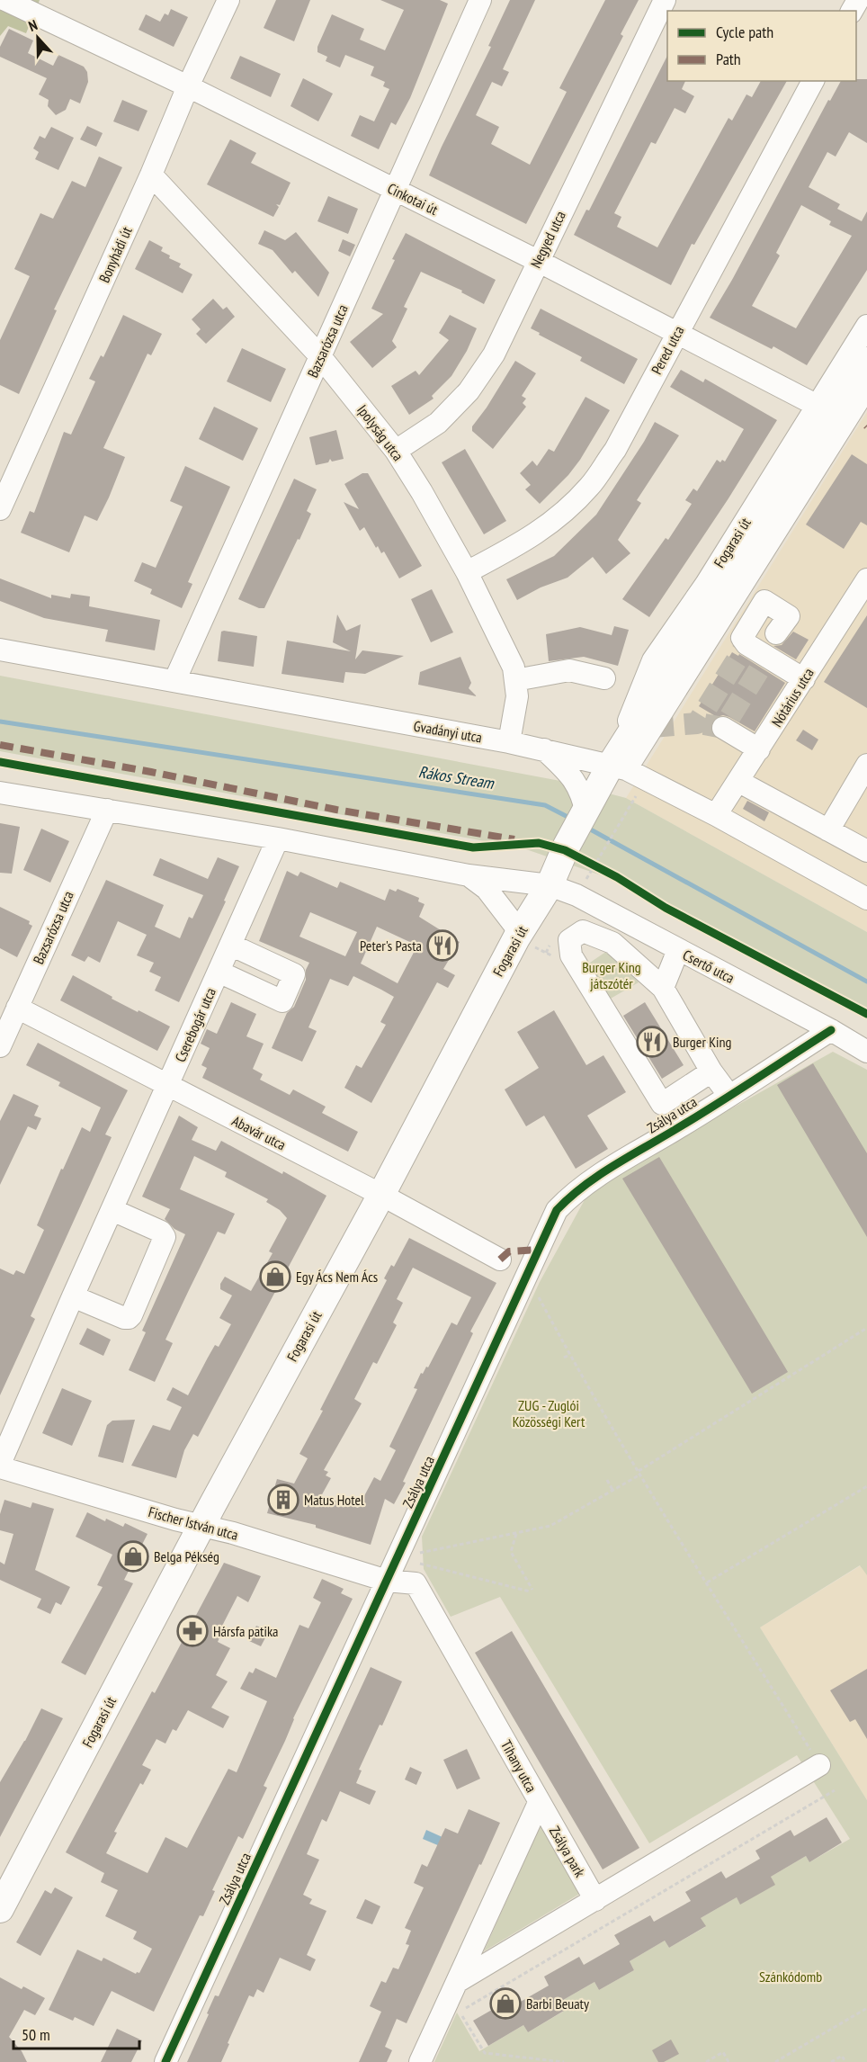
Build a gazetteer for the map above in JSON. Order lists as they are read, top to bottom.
{
  "streets": {
    "main road": ["Fogarasi út"],
    "street": [
      "Cinkotai út",
      "Negyed utca",
      "Bonyhádi út",
      "Bazsarózsa utca",
      "Pered utca",
      "Ipolyság utca",
      "Nótárius utca",
      "Gvadányi utca",
      "Csertő utca",
      "Cserebogár utca",
      "Zsálya utca",
      "Abavár utca",
      "Fischer István utca",
      "Tihany utca",
      "Zsálya park"
    ]
  },
  "crossings": [
    ["Cinkotai út", "Negyed utca"],
    ["Cinkotai út", "Bonyhádi út"],
    ["Cinkotai út", "Bazsarózsa utca"],
    ["Cinkotai út", "Pered utca"],
    ["Cinkotai út", "Fogarasi út"],
    ["Negyed utca", "Ipolyság utca"],
    ["Bonyhádi út", "Ipolyság utca"],
    ["Bazsarózsa utca", "Ipolyság utca"],
    ["Bazsarózsa utca", "Gvadányi utca"],
    ["Bazsarózsa utca", "Abavár utca"],
    ["Pered utca", "Ipolyság utca"],
    ["Ipolyság utca", "Gvadányi utca"],
    ["Fogarasi út", "Gvadányi utca"],
    ["Fogarasi út", "Csertő utca"],
    ["Fogarasi út", "Abavár utca"],
    ["Fogarasi út", "Fischer István utca"],
    ["Nótárius utca", "Gvadányi utca"],
    ["Csertő utca", "Zsálya utca"],
    ["Cserebogár utca", "Abavár utca"],
    ["Cserebogár utca", "Fischer István utca"],
    ["Zsálya utca", "Fischer István utca"],
    ["Zsálya utca", "Tihany utca"],
    ["Fischer István utca", "Tihany utca"],
    ["Tihany utca", "Zsálya park"]
  ],
  "water": ["Rákos Stream"],
  "parks": ["Burger King játszótér", "ZUG - Zuglói Közösségi Kert", "Szánkódomb"],
  "places": {
    "restaurant": ["Peter's Pasta", "Burger King"],
    "shop": ["Egy Ács Nem Ács", "Belga Pékség", "Barbi Beuaty"],
    "building": ["Matus Hotel"],
    "pharmacy": ["Hársfa patika"]
  },
  "legend": ["Cycle path", "Path"],
  "scale_bar": "50 m",
  "north": "top"
}
